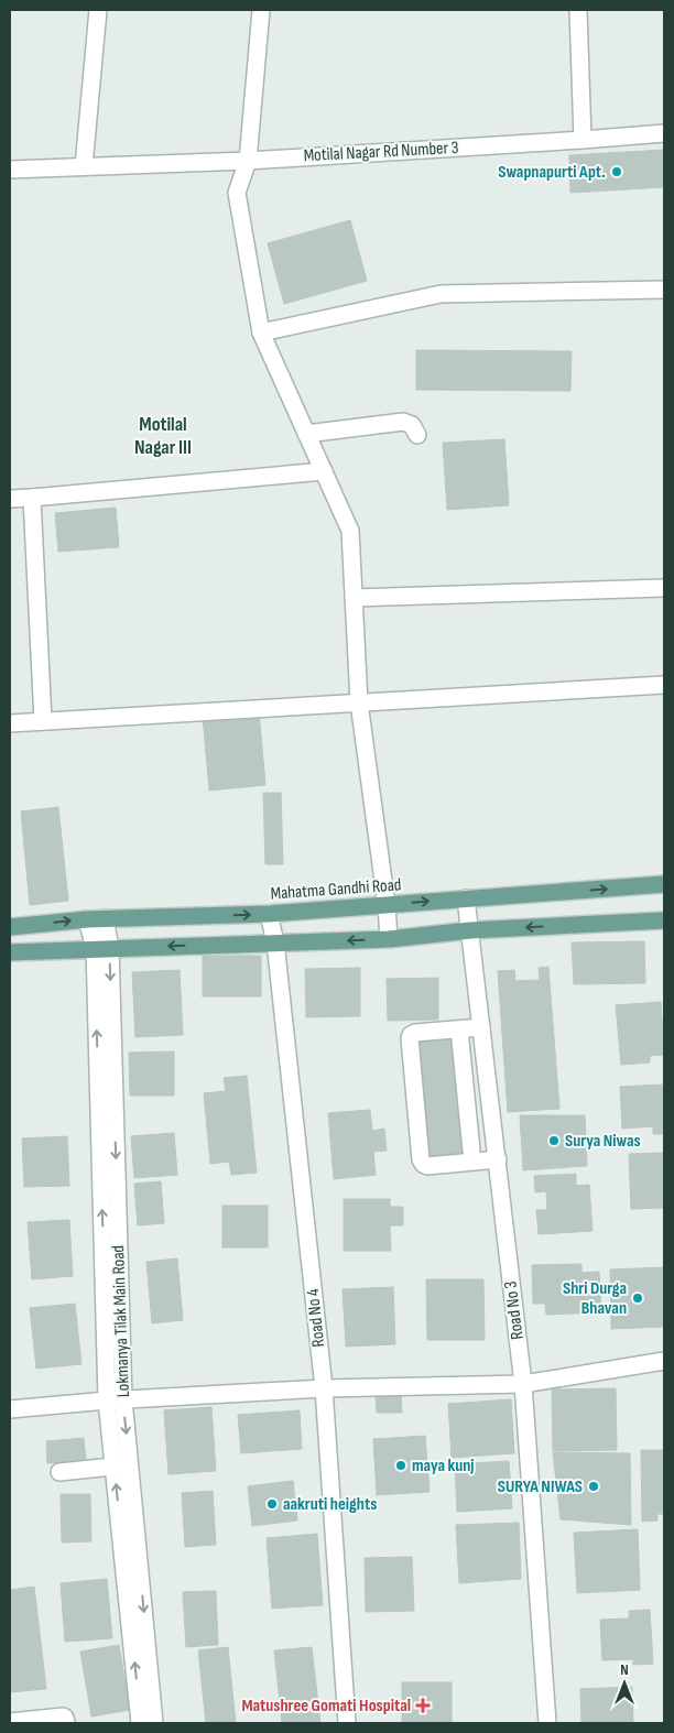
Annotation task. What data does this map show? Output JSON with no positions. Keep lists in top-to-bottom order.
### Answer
{
  "streets": {
    "main road": ["Mahatma Gandhi Road"],
    "street": [
      "Motilal Nagar Rd Number 3",
      "Road No 3",
      "Road No 4",
      "Lokmanya Tilak Main Road"
    ]
  },
  "crossings": [
    ["Mahatma Gandhi Road", "Road No 3"],
    ["Mahatma Gandhi Road", "Road No 4"],
    ["Mahatma Gandhi Road", "Lokmanya Tilak Main Road"]
  ],
  "districts": ["Motilal Nagar III"],
  "places": {
    "other": [
      "Swapnapurti Apt.",
      "Surya Niwas",
      "Shri Durga Bhavan",
      "maya kunj",
      "SURYA NIWAS",
      "aakruti heights"
    ],
    "health": ["Matushree Gomati Hospital"]
  },
  "north": "top"
}
